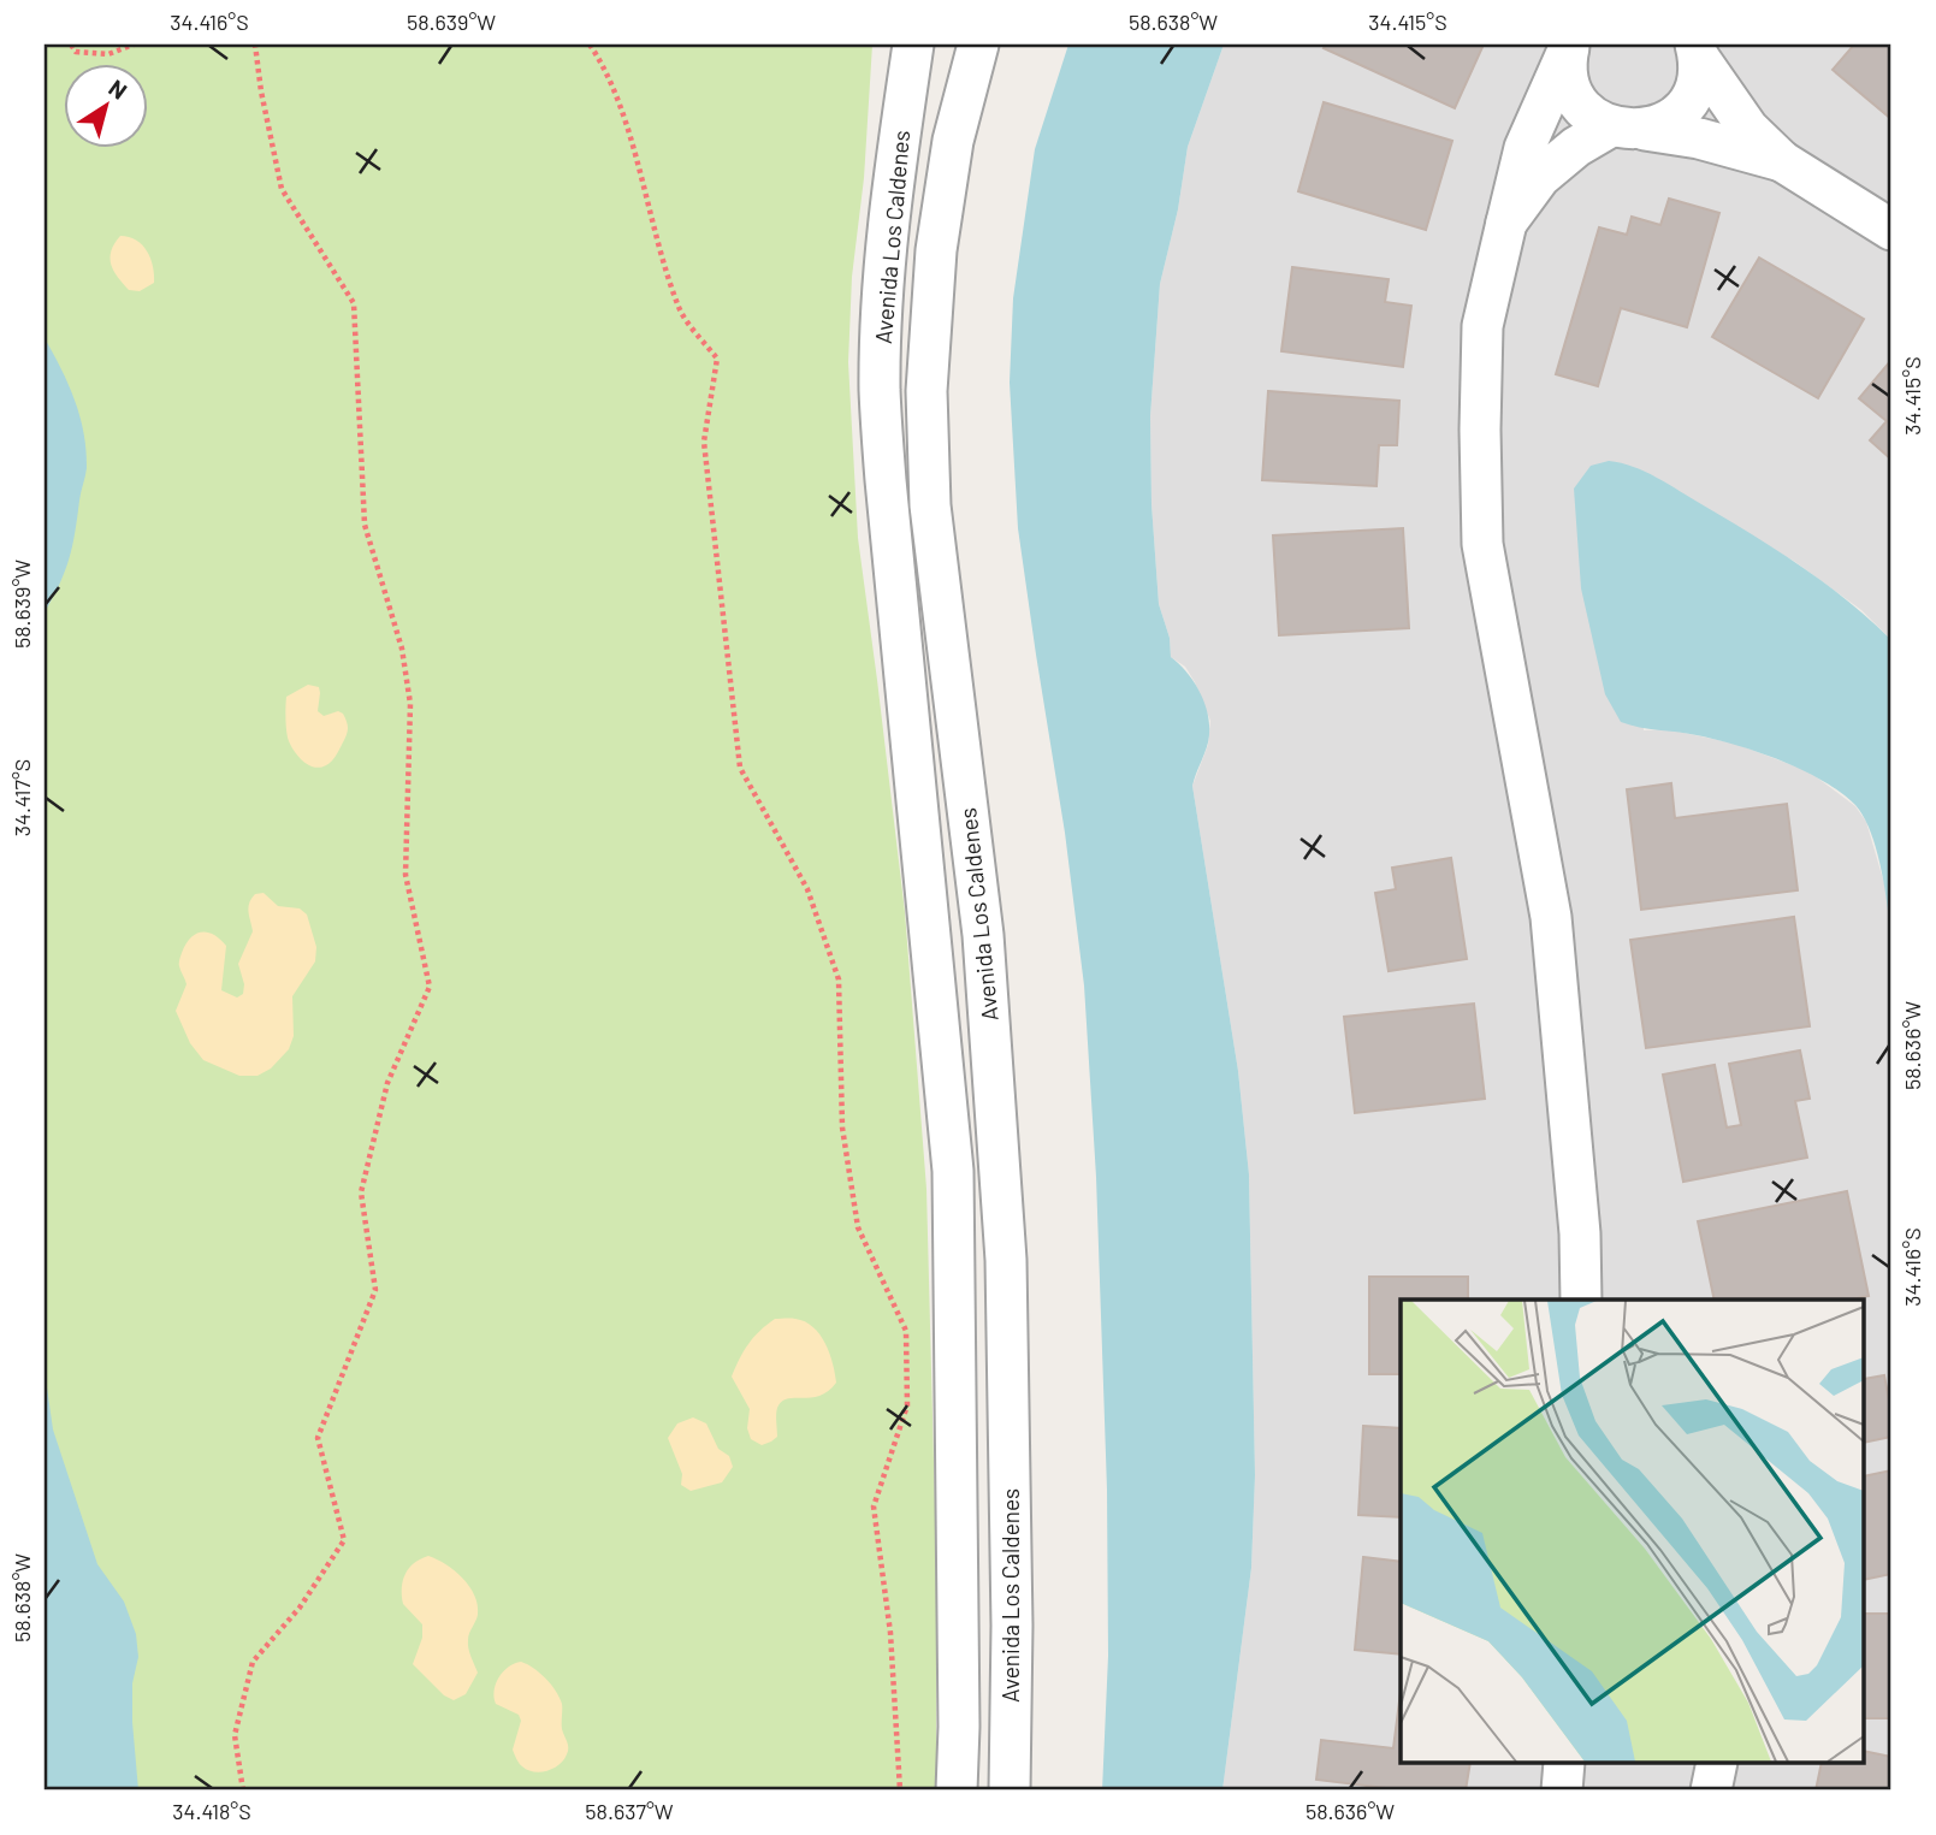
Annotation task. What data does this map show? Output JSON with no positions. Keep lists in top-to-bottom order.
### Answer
{
  "streets": {
    "street": ["Avenida Los Caldenes"]
  },
  "north": "top right",
  "coordinates": [
    "34.416°S",
    "58.639°W",
    "58.638°W",
    "34.415°S",
    "34.417°S",
    "58.636°W",
    "34.418°S",
    "58.637°W"
  ]
}
